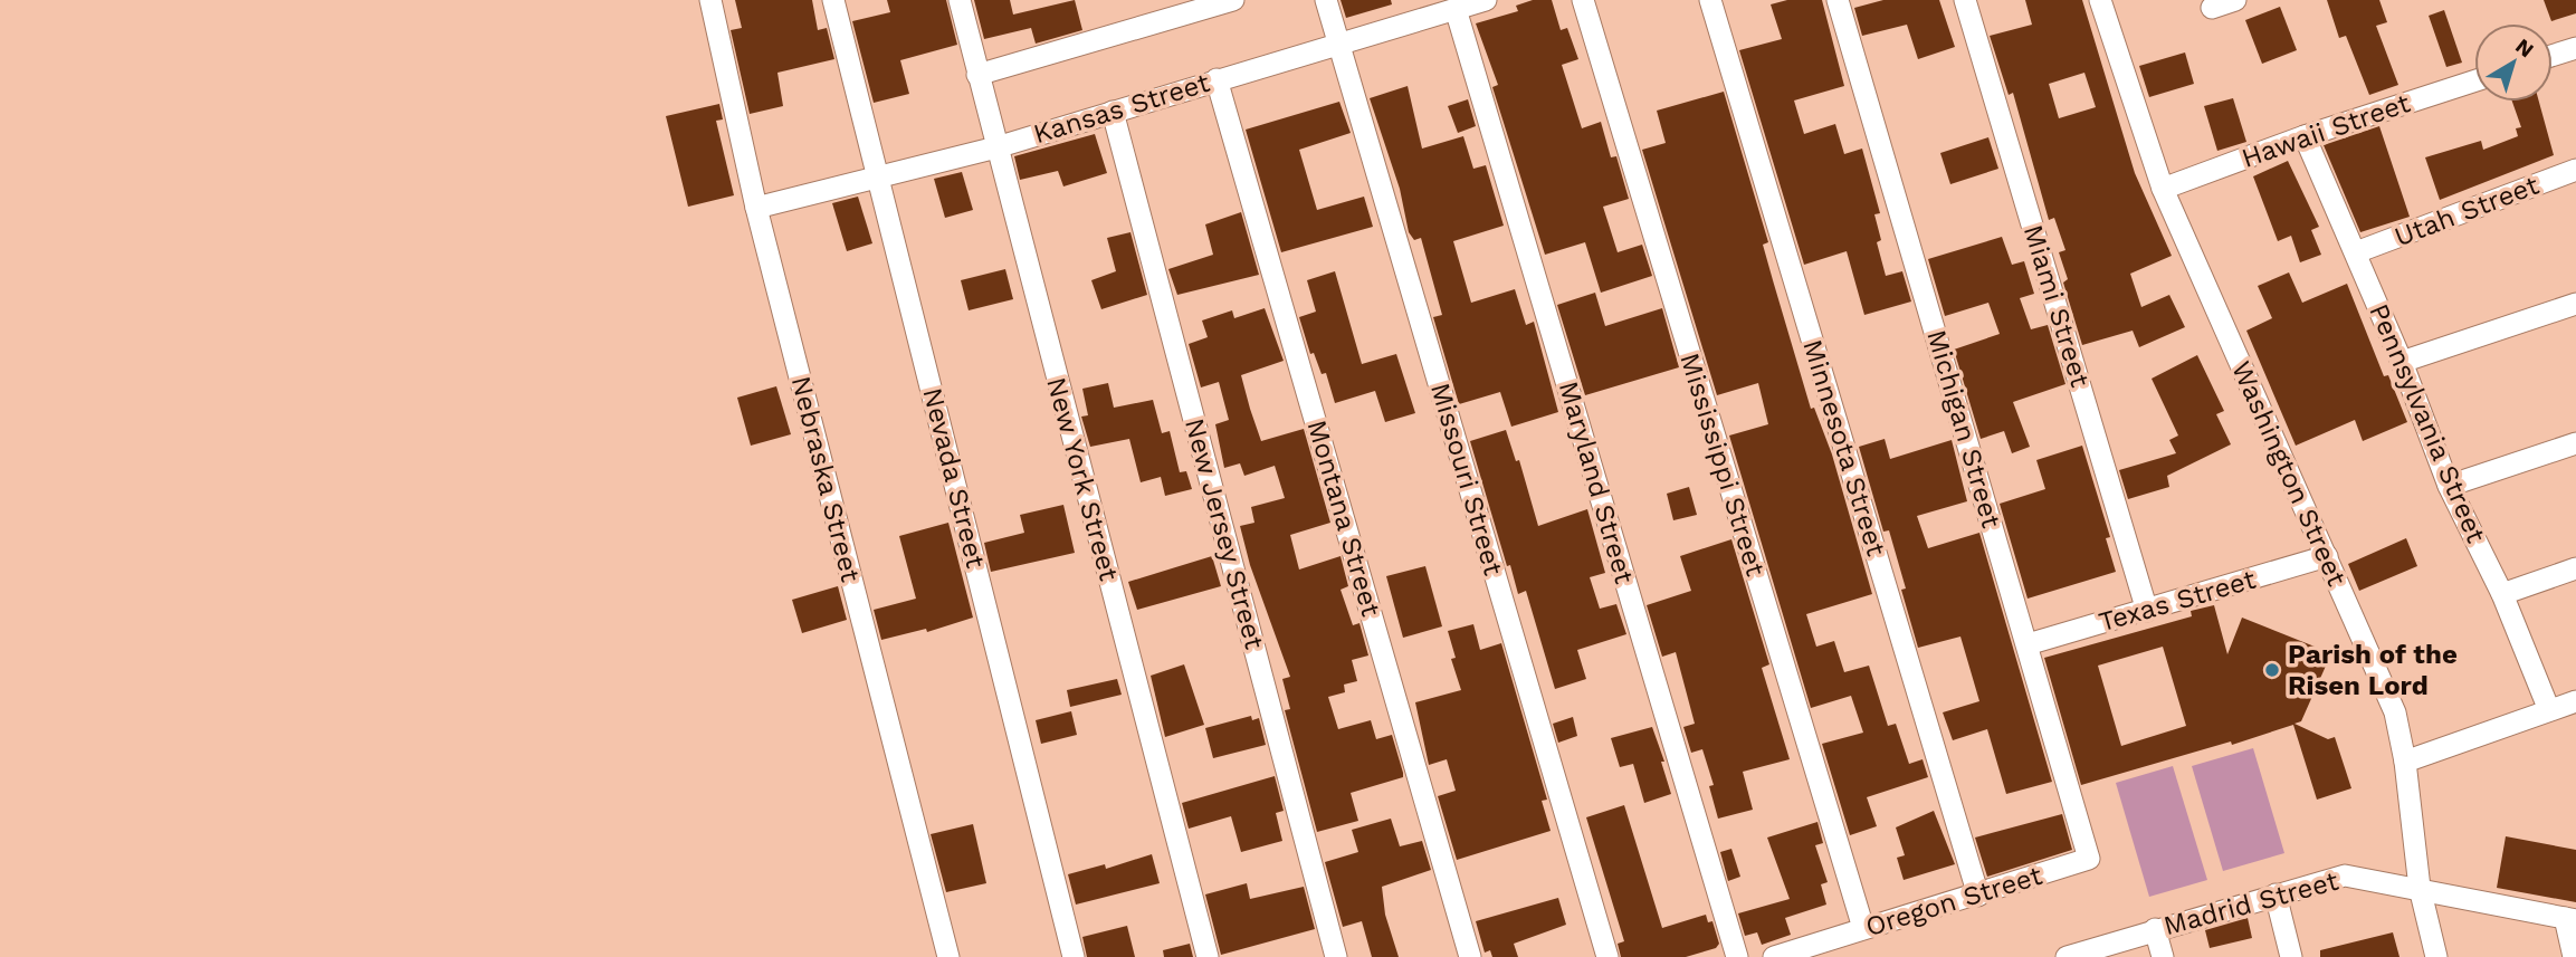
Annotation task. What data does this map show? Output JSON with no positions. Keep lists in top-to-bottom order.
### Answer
{
  "streets": {
    "street": [
      "Kansas Street",
      "Hawaii Street",
      "Utah Street",
      "Miami Street",
      "Pennsylvania Street",
      "Michigan Street",
      "Minnesota Street",
      "Mississippi Street",
      "Washington Street",
      "Nevada Street",
      "Nebraska Street",
      "New York Street",
      "Missouri Street",
      "Maryland Street",
      "Montana Street",
      "New Jersey Street",
      "Texas Street",
      "Oregon Street",
      "Madrid Street"
    ]
  },
  "crossings": [
    ["Kansas Street", "Nevada Street"],
    ["Kansas Street", "Nebraska Street"],
    ["Kansas Street", "New York Street"],
    ["Kansas Street", "Missouri Street"],
    ["Kansas Street", "Maryland Street"],
    ["Kansas Street", "Montana Street"],
    ["Kansas Street", "New Jersey Street"],
    ["Hawaii Street", "Pennsylvania Street"],
    ["Hawaii Street", "Washington Street"],
    ["Utah Street", "Pennsylvania Street"],
    ["Miami Street", "Texas Street"],
    ["Michigan Street", "Texas Street"],
    ["Michigan Street", "Oregon Street"],
    ["Minnesota Street", "Oregon Street"],
    ["Mississippi Street", "Oregon Street"],
    ["Washington Street", "Texas Street"],
    ["Washington Street", "Madrid Street"]
  ],
  "places": ["Parish of the Risen Lord"],
  "north": "top right"
}
